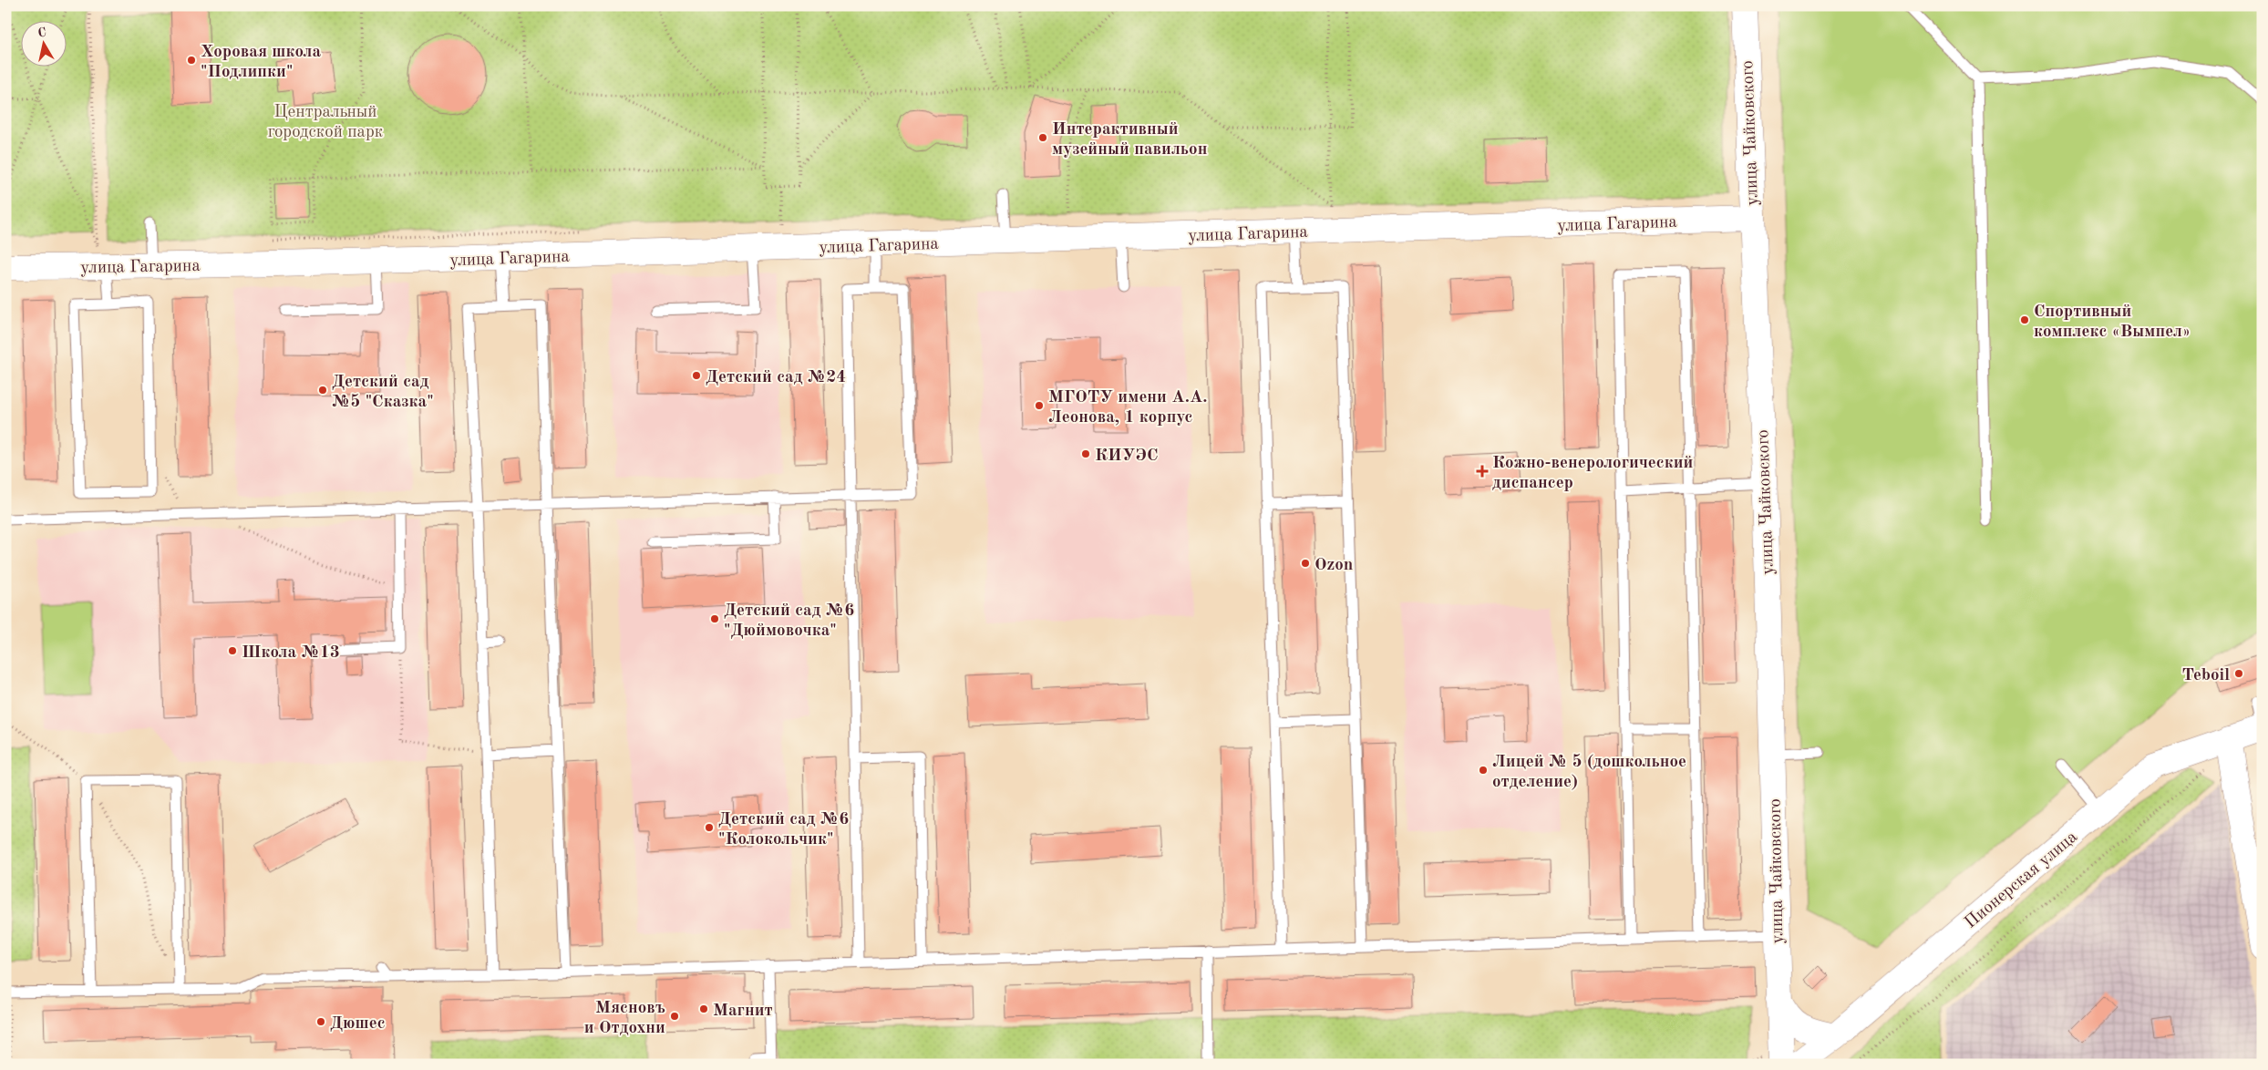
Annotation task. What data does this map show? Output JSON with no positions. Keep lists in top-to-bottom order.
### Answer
{
  "streets": {
    "street": ["улица Чайковского", "улица Гагарина", "Пионерская улица"]
  },
  "crossings": [
    ["улица Чайковского", "улица Гагарина"],
    ["улица Чайковского", "Пионерская улица"]
  ],
  "parks": ["Центральный городской парк"],
  "places": {
    "other": [
      "Хоровая школа \"Подлипки\"",
      "Интерактивный музейный павильон",
      "Спортивный комплекс «Вымпел»",
      "Детский сад №24",
      "Детский сад №5 \"Сказка\"",
      "МГОТУ имени А.А. Леонова, 1 корпус",
      "КИУЭС",
      "Ozon",
      "Детский сад №6 \"Дюймовочка\"",
      "Школа №13",
      "Teboil",
      "Лицей № 5 (дошкольное отделение)",
      "Детский сад №6 \"Колокольчик\"",
      "Магнит",
      "Мясновъ и Отдохни",
      "Дюшес"
    ],
    "health": ["Кожно-венерологический диспансер"]
  },
  "north": "top"
}
